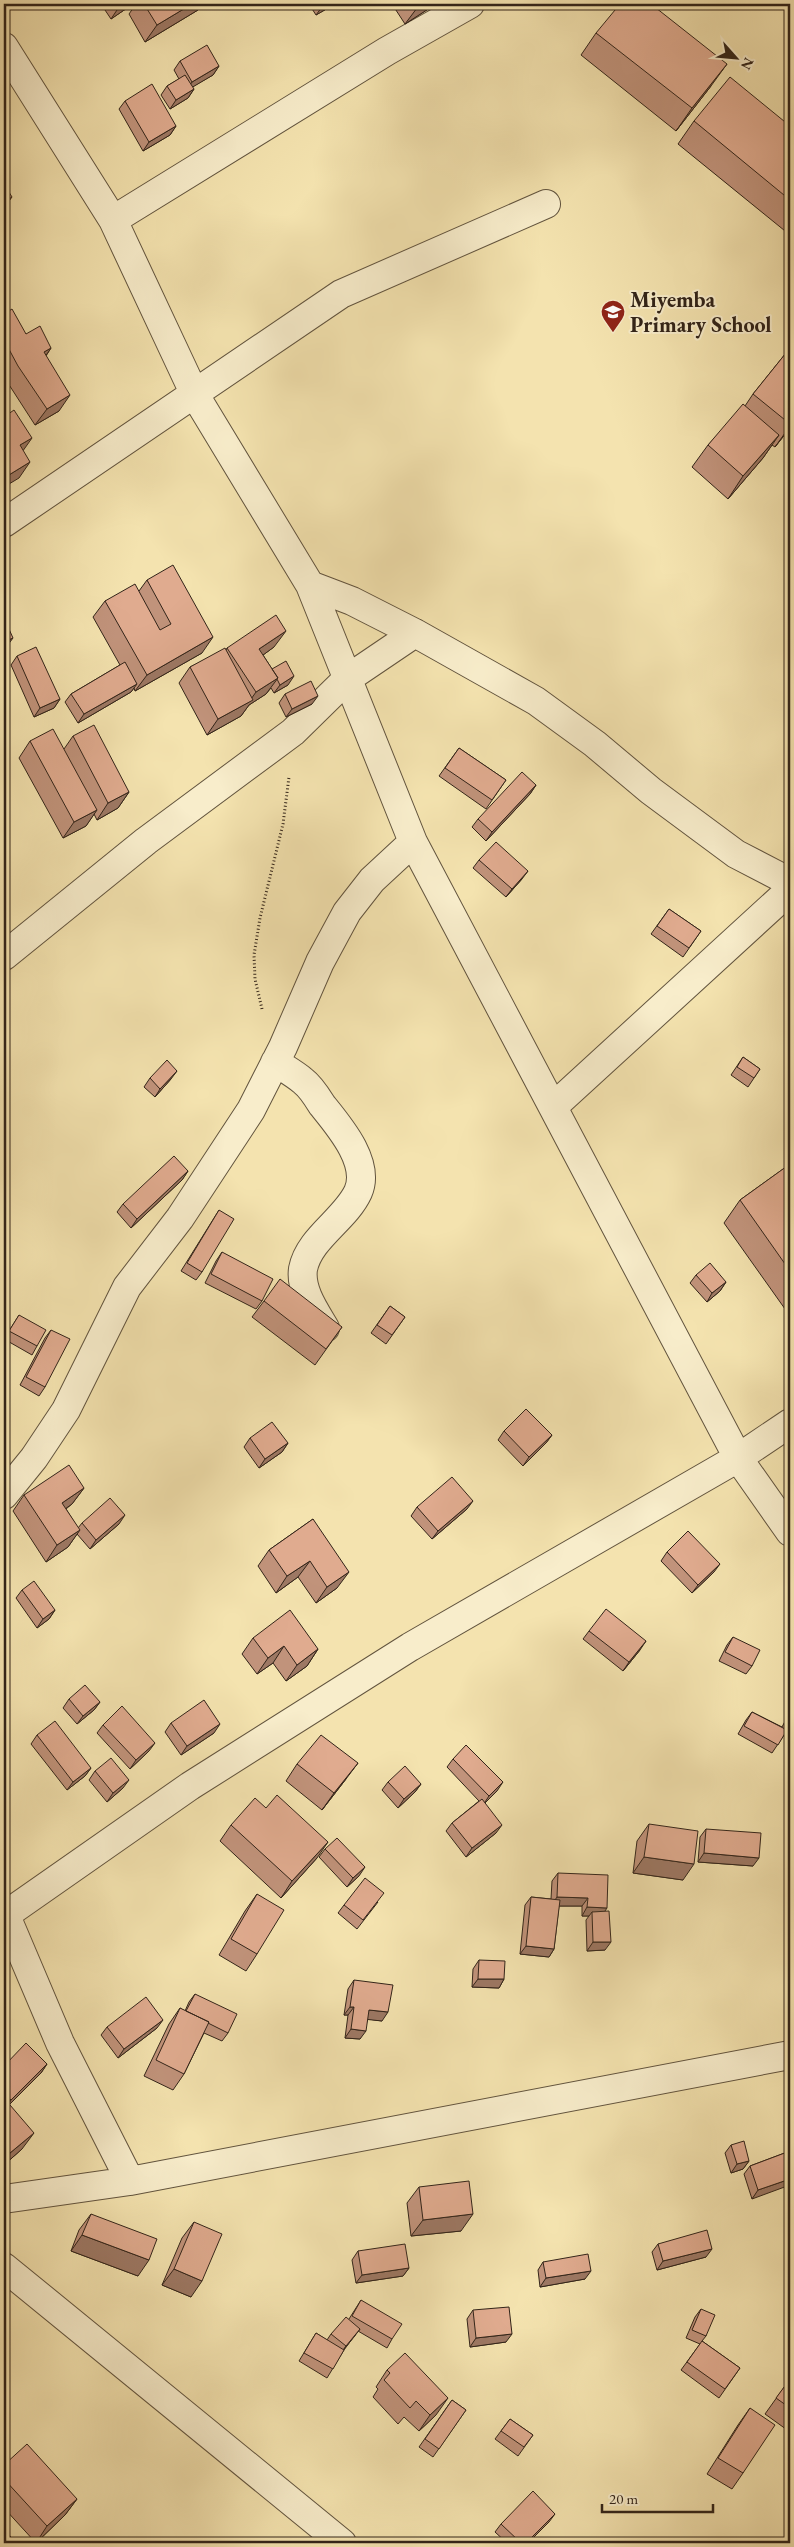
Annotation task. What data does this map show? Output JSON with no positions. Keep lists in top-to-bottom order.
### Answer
{
  "places": {
    "school or university": ["Miyemba Primary School"]
  },
  "scale_bar": "20 m",
  "north": "bottom right"
}
